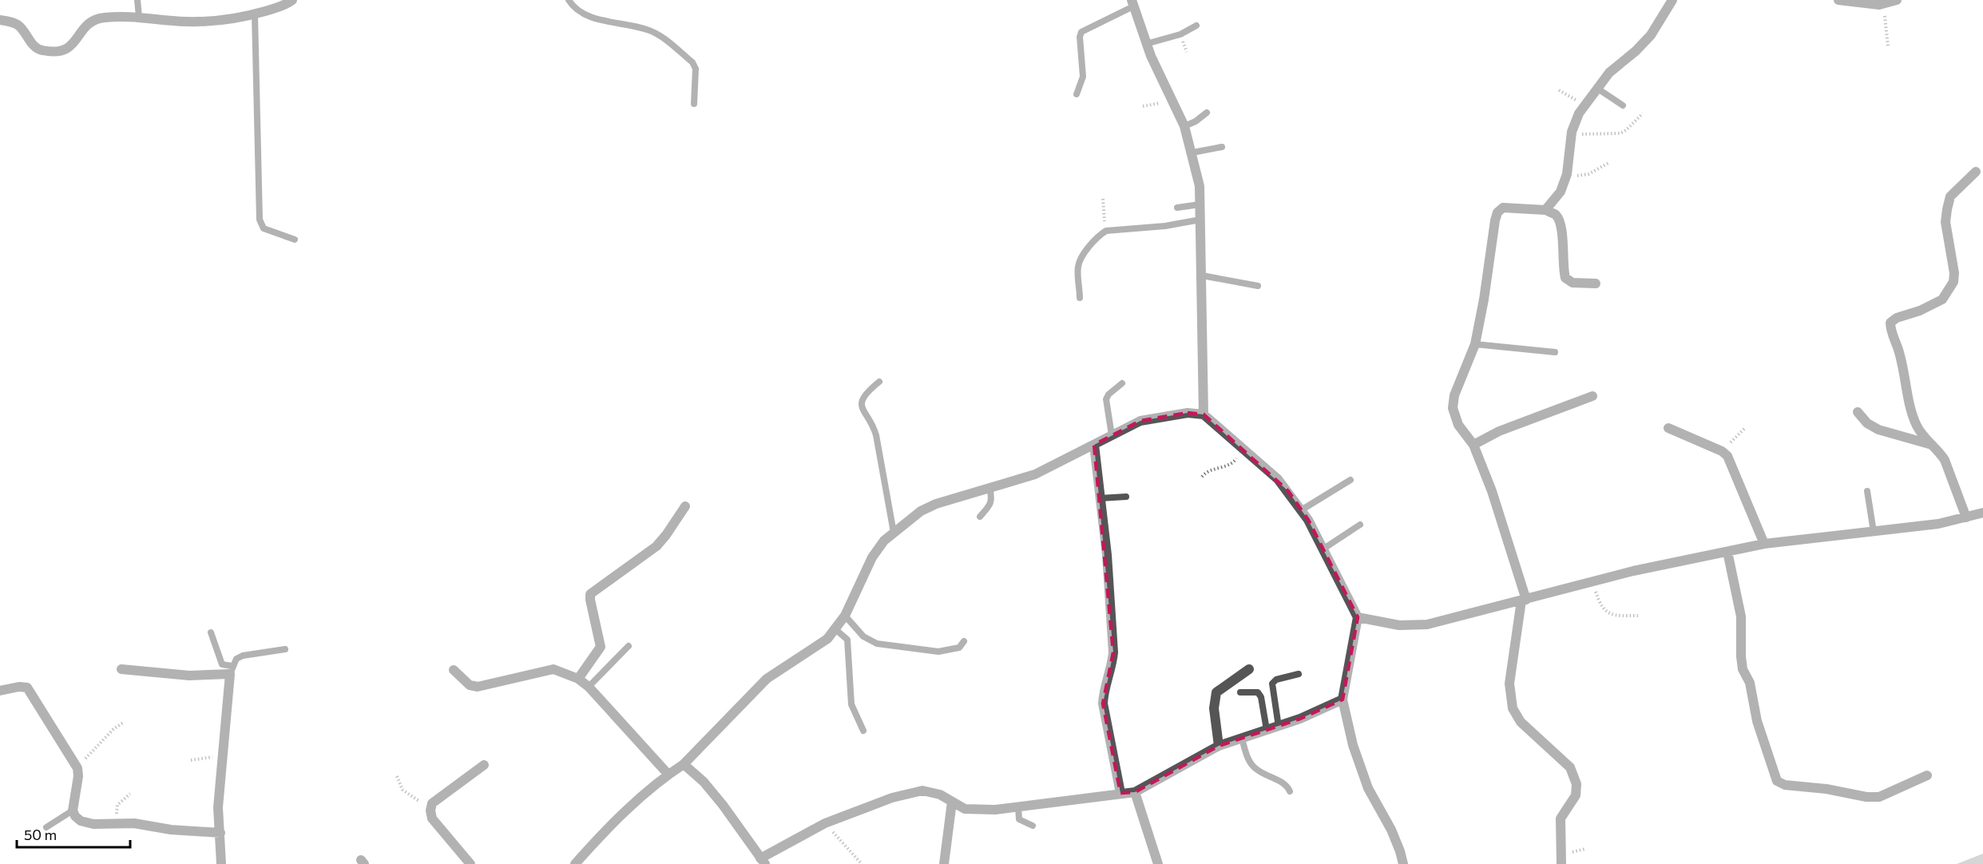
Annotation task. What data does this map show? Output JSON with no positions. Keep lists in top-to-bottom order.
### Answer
{
  "scale_bar": "50 m"
}
